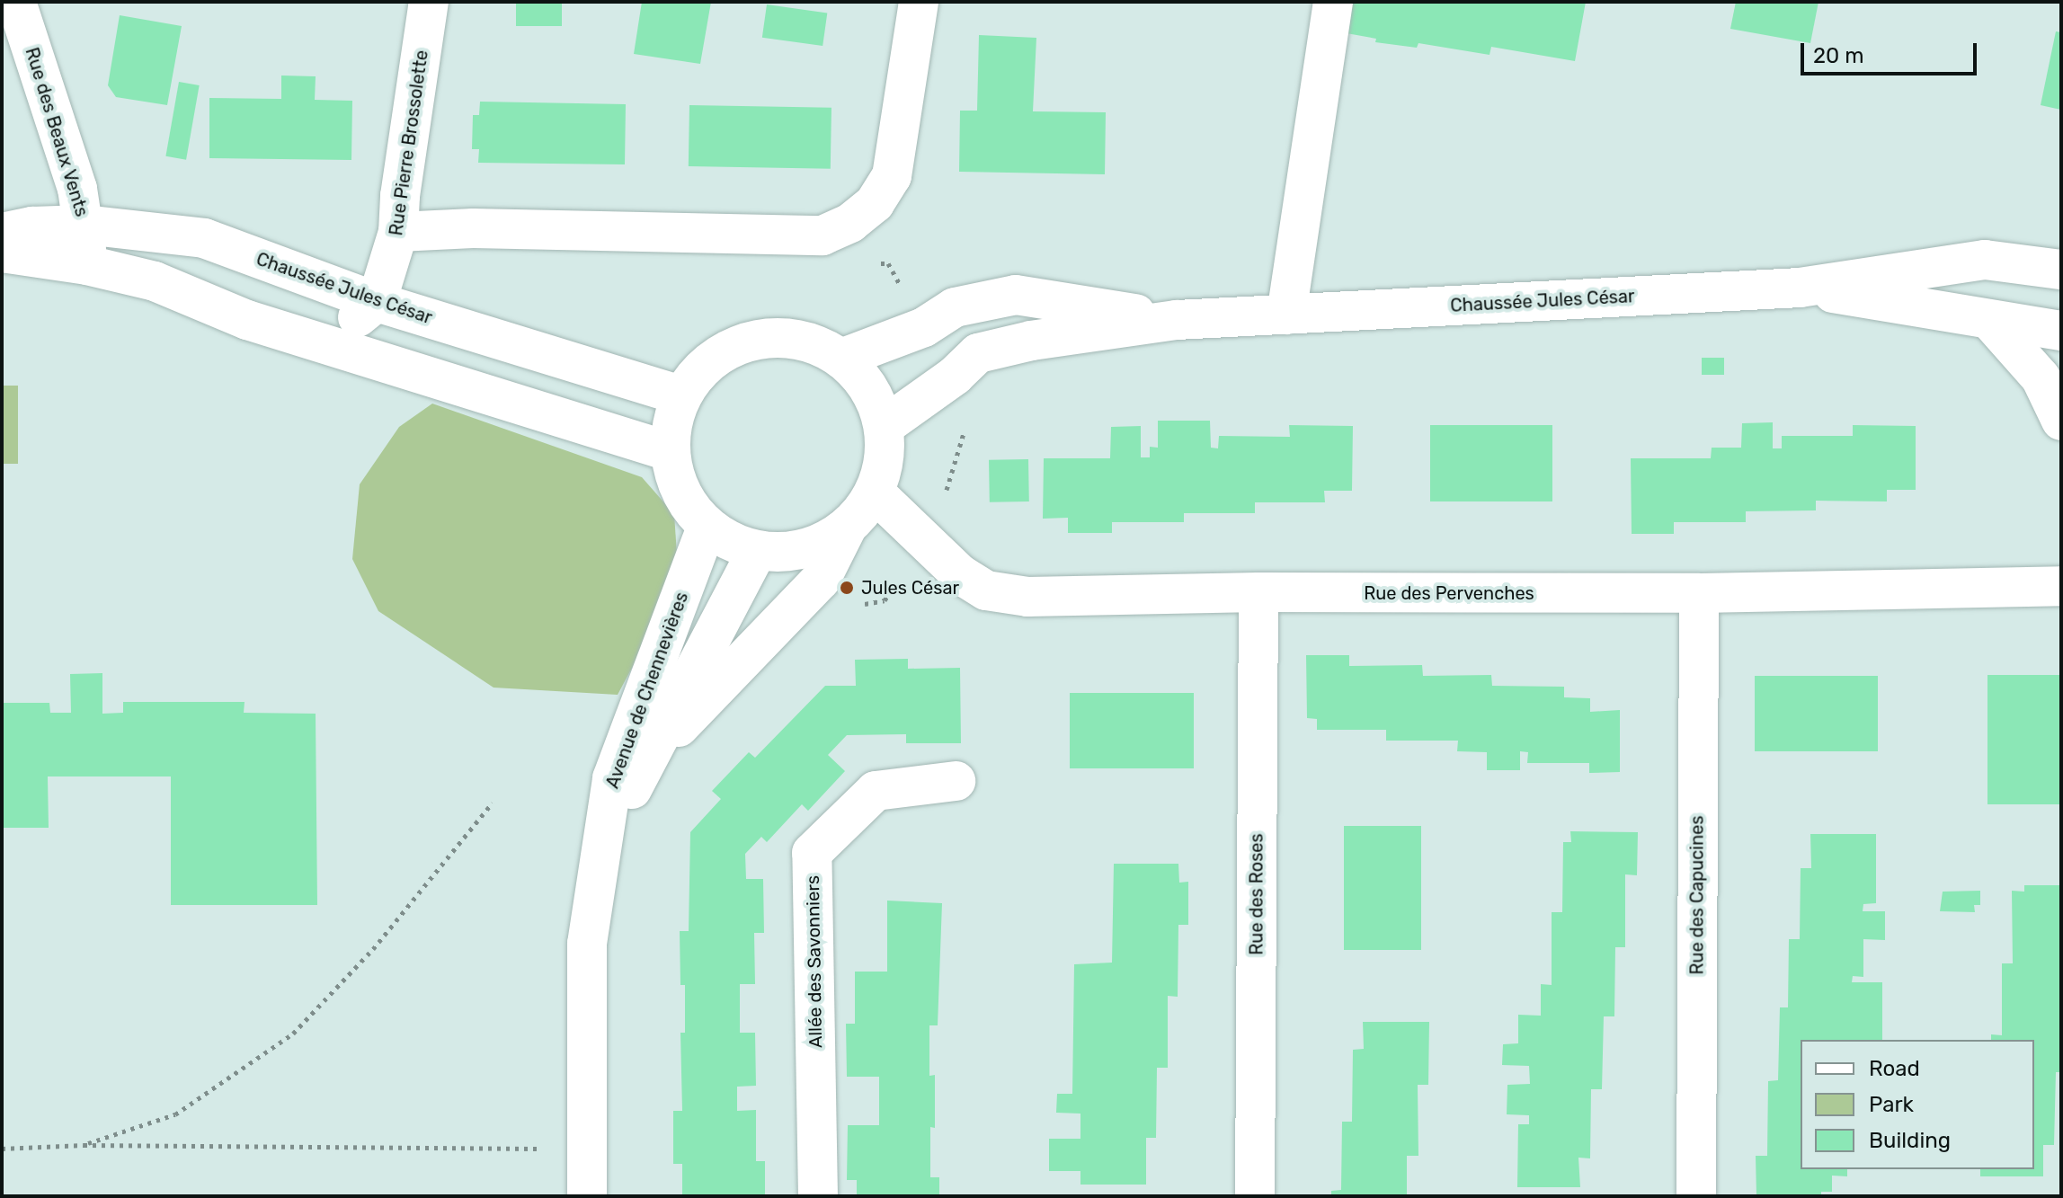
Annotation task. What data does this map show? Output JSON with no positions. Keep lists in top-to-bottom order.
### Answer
{
  "streets": {
    "street": [
      "Rue des Beaux Vents",
      "Rue Pierre Brossolette",
      "Chaussée Jules César",
      "Rue des Pervenches",
      "Avenue de Chennevières",
      "Rue des Roses",
      "Rue des Capucines",
      "Allée des Savonniers"
    ]
  },
  "crossings": [
    ["Rue des Beaux Vents", "Chaussée Jules César"],
    ["Rue Pierre Brossolette", "Chaussée Jules César"],
    ["Chaussée Jules César", "Rue des Pervenches"],
    ["Chaussée Jules César", "Avenue de Chennevières"],
    ["Rue des Pervenches", "Avenue de Chennevières"],
    ["Rue des Pervenches", "Rue des Roses"],
    ["Rue des Pervenches", "Rue des Capucines"]
  ],
  "places": ["Jules César"],
  "legend": ["Road", "Park", "Building"],
  "scale_bar": "20 m"
}
